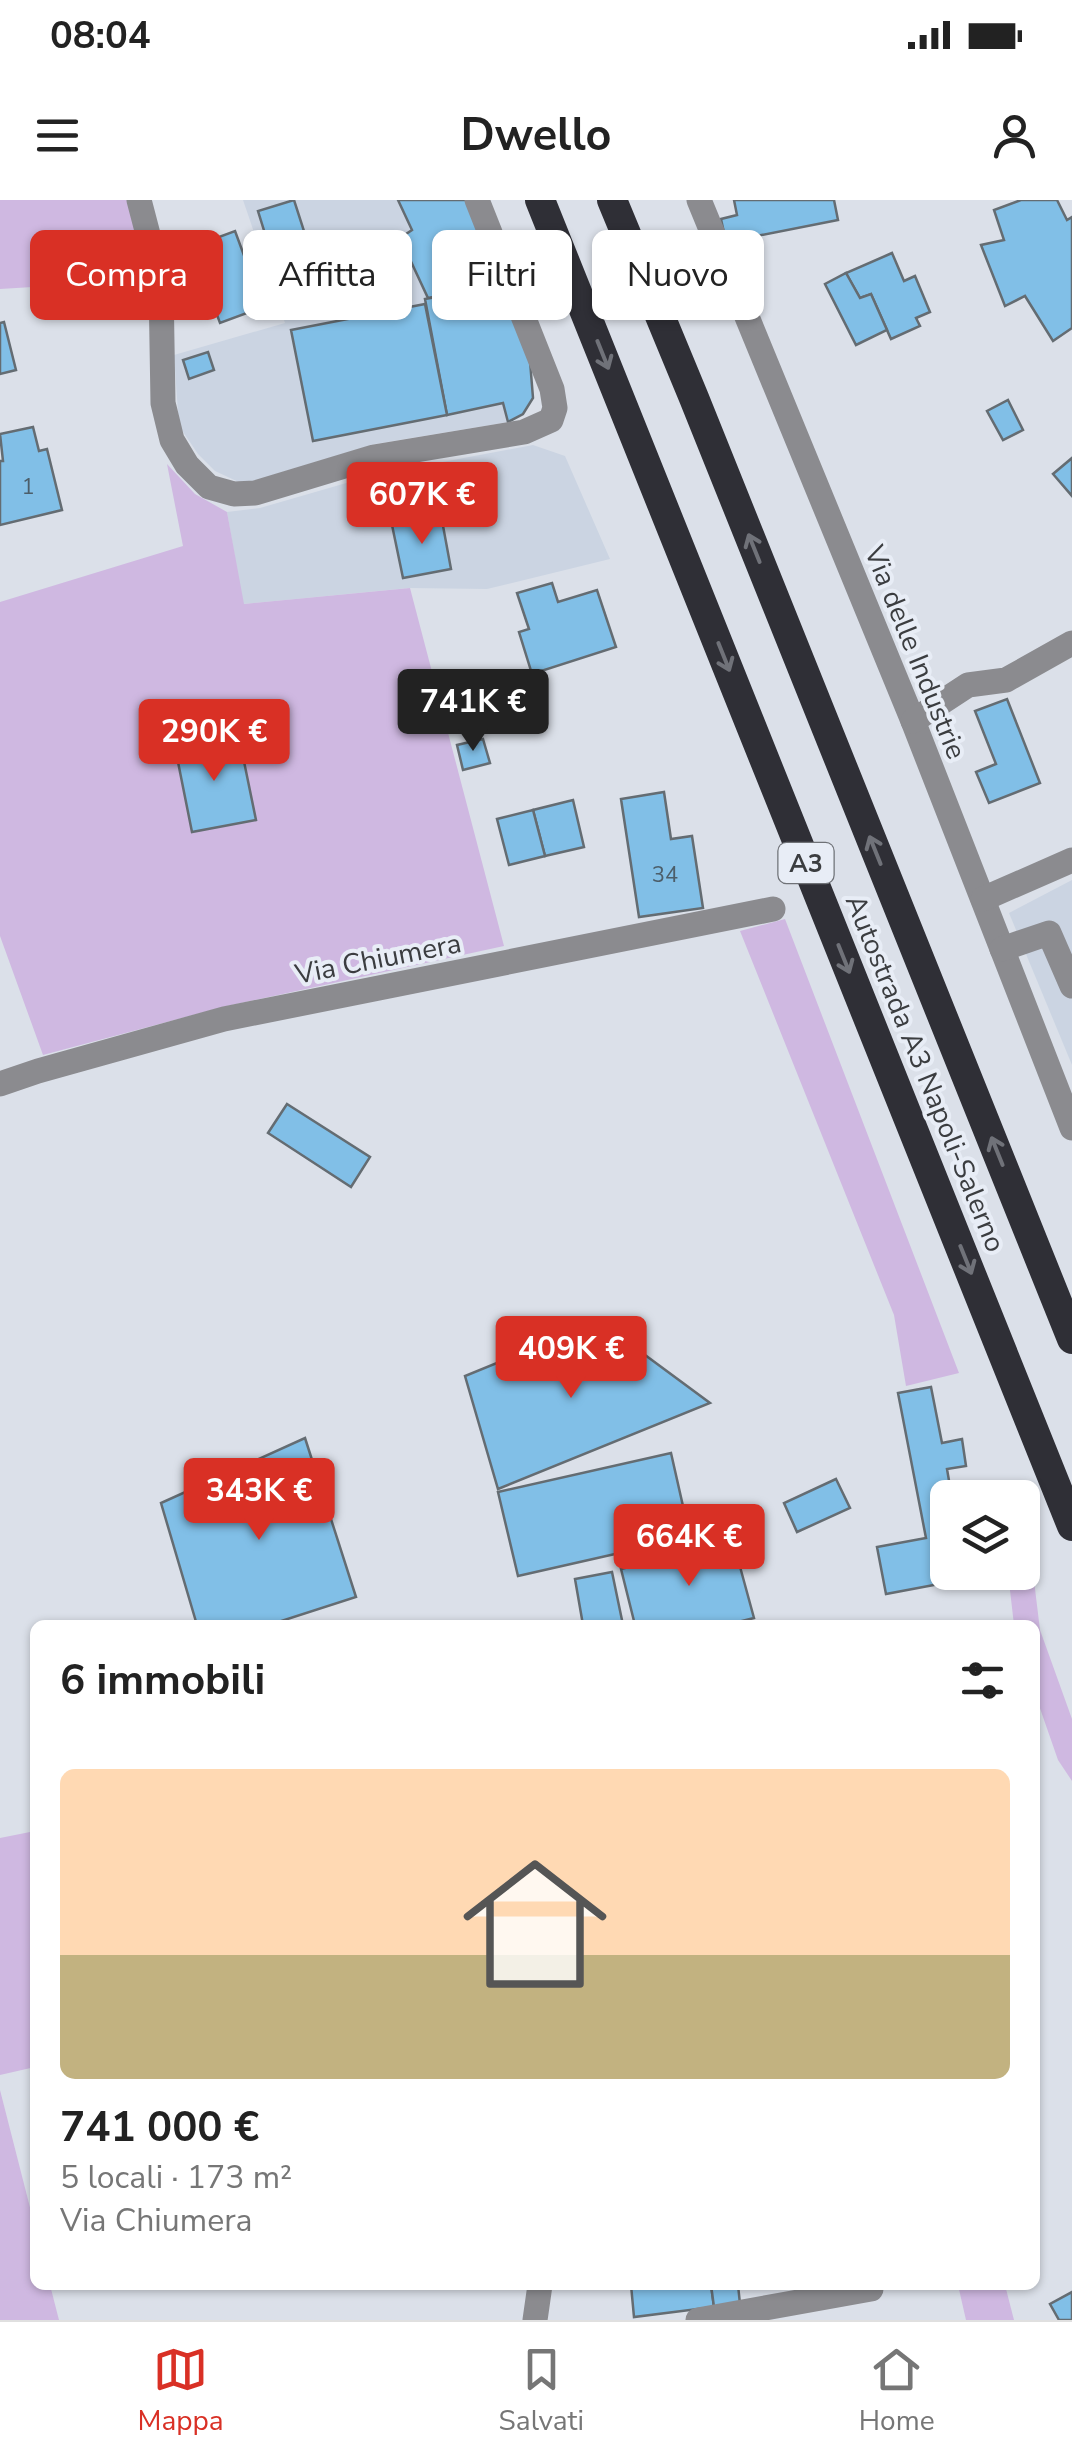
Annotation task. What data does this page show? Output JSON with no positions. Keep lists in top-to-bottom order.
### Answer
{
  "streets": {
    "highway": ["A3", "Autostrada A3 Napoli-Salerno"],
    "street": ["Via delle Industrie", "Via Chiumera"]
  },
  "house_numbers": ["1", "34"],
  "page": {
    "status": "08:04",
    "header": "Dwello",
    "chip": [
      "Compra",
      "Affitta",
      "Filtri",
      "Nuovo"
    ],
    "price": [
      "607K €",
      "741K €",
      "290K €",
      "409K €",
      "343K €",
      "664K €"
    ],
    "heading": "6 immobili",
    "list": [
      {
        "name": "741 000 €",
        "note": "5 locali · 173 m² · Via Chiumera"
      }
    ],
    "tabs": ["Mappa", "Salvati", "Home"]
  }
}
